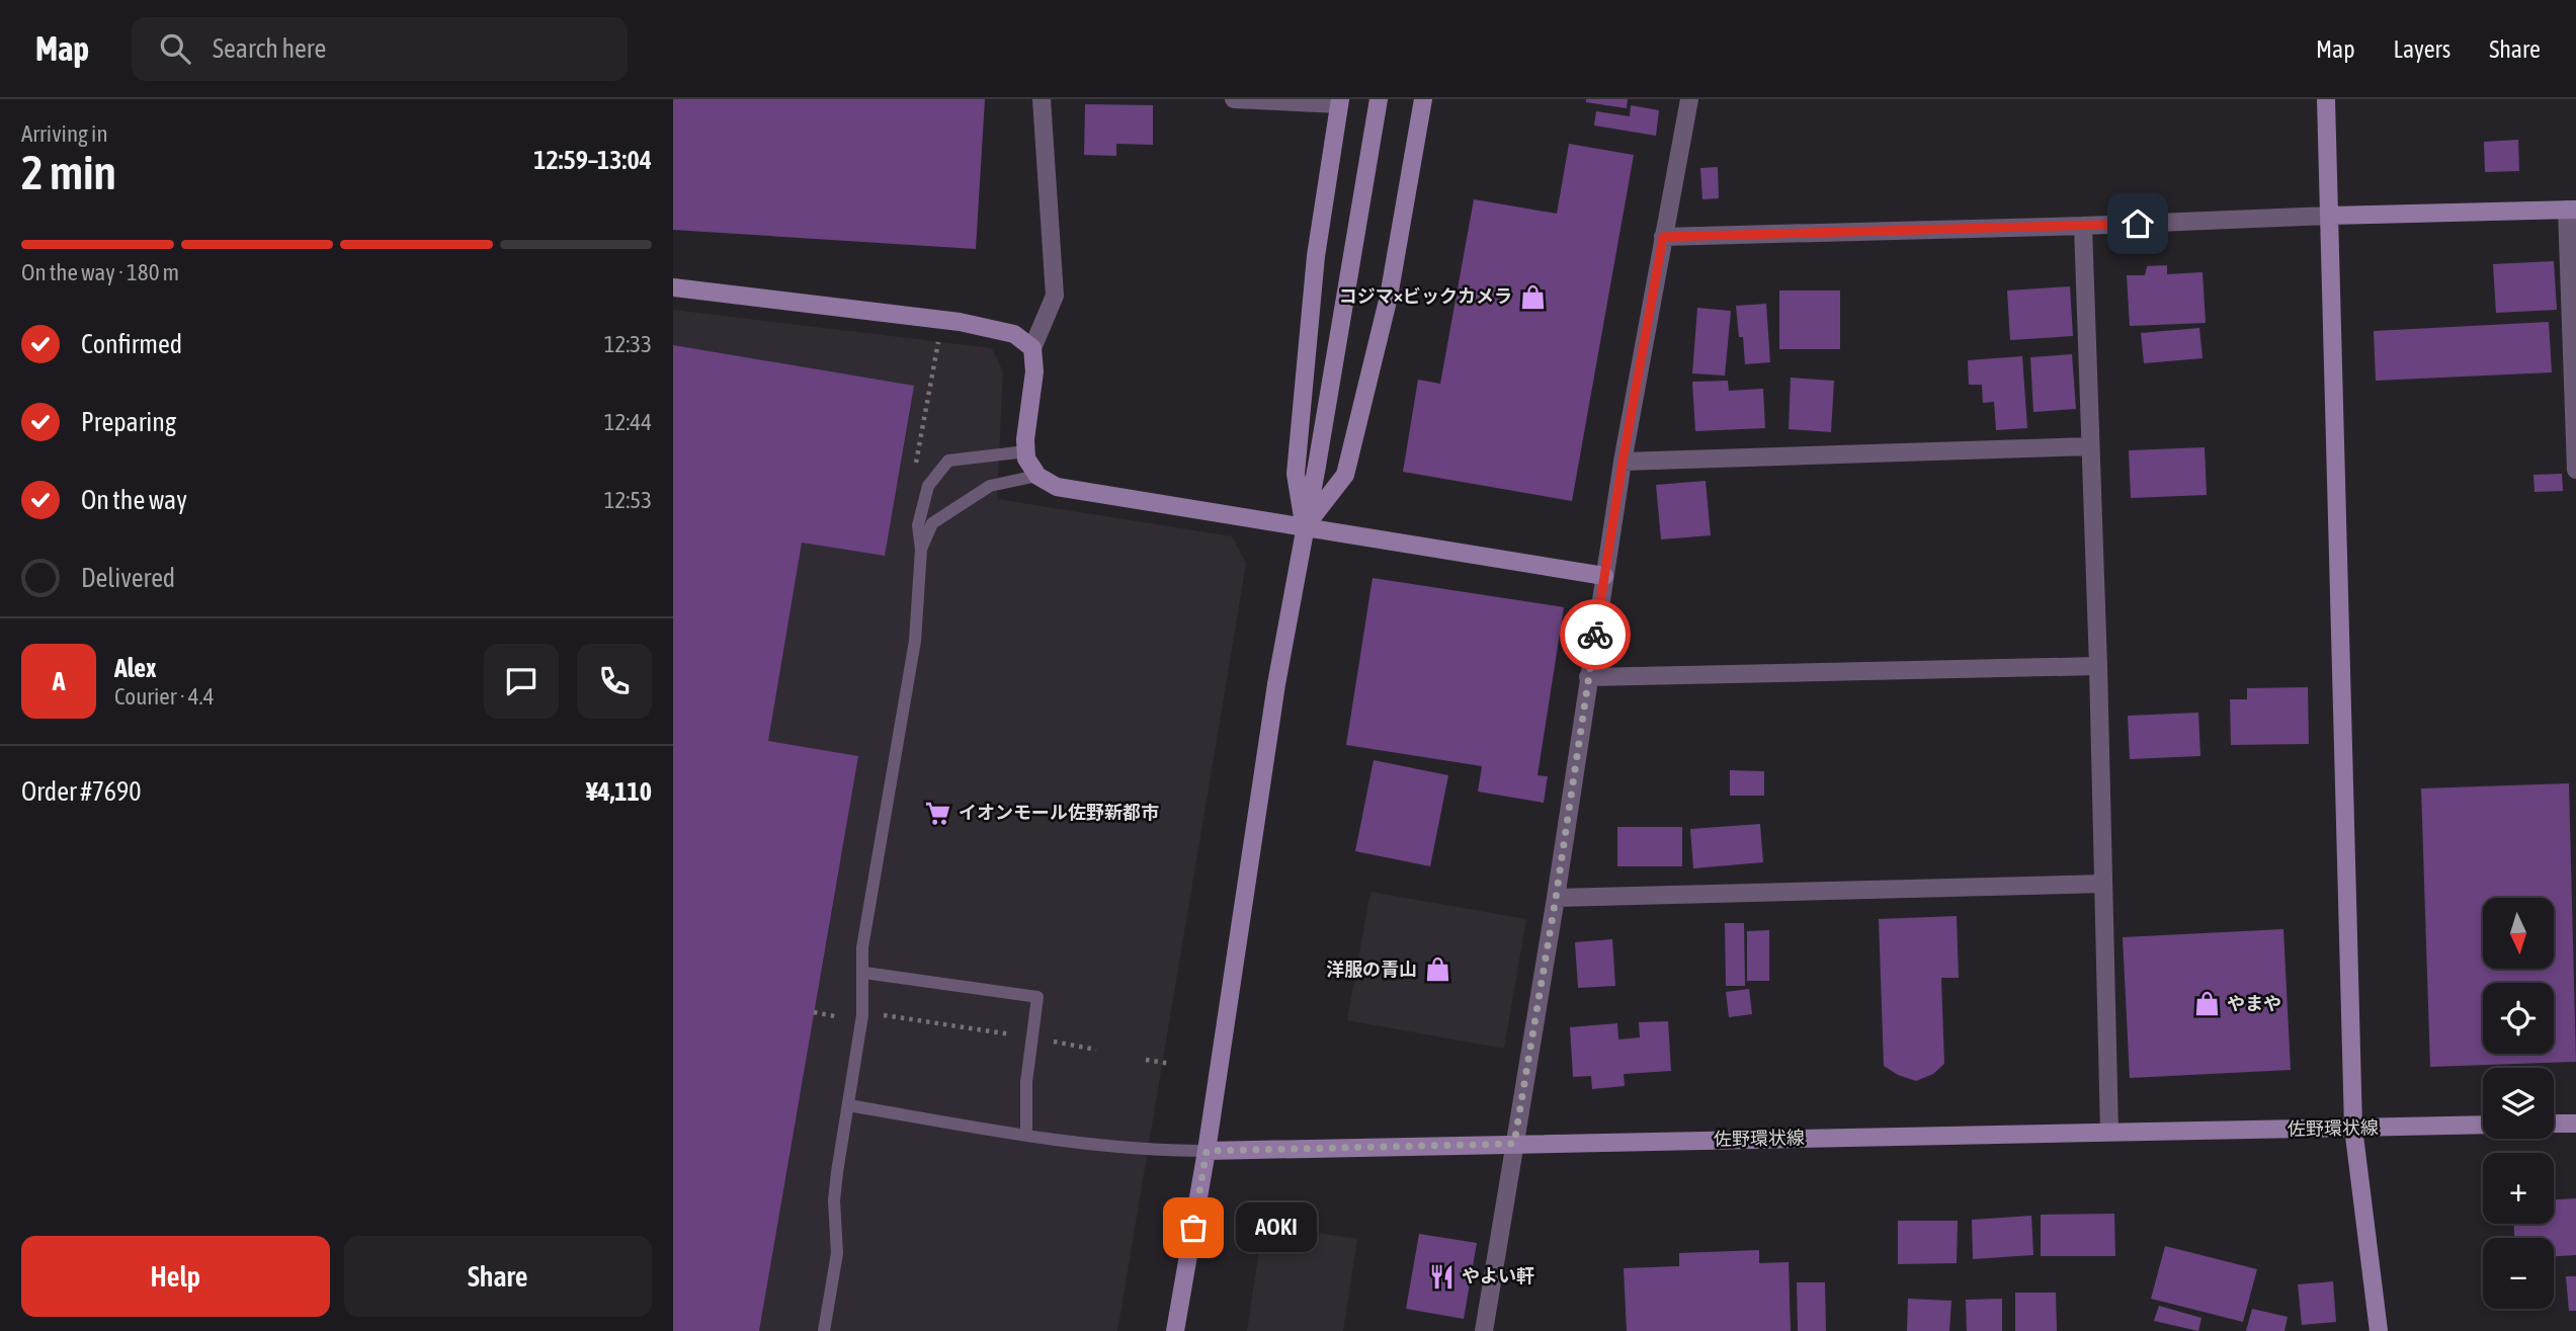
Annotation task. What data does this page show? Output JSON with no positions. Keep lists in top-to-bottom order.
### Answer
{
  "streets": {
    "street": ["佐野環状線"]
  },
  "places": {
    "shop": ["コジマ×ビックカメラ", "洋服の青山", "やまや"],
    "supermarket": ["イオンモール佐野新都市"],
    "other": ["AOKI"],
    "restaurant": ["やよい軒"]
  },
  "north": "bottom",
  "page": {
    "header": "Map",
    "search": "Search here",
    "nav": ["Map", "Layers", "Share"],
    "heading": ["2 min", "Arriving in", "12:59–13:04"],
    "panel": [
      "Alex",
      "Courier · 4.4",
      "Order #7690",
      "¥4,110"
    ],
    "bar": "On the way · 180 m",
    "list": [
      ["Confirmed", "12:33"],
      ["Preparing", "12:44"],
      ["On the way", "12:53"],
      "Delivered"
    ],
    "round": "A",
    "map_buttons": ["+", "−"],
    "bubble": "AOKI",
    "buttons": ["Help", "Share"]
  }
}
